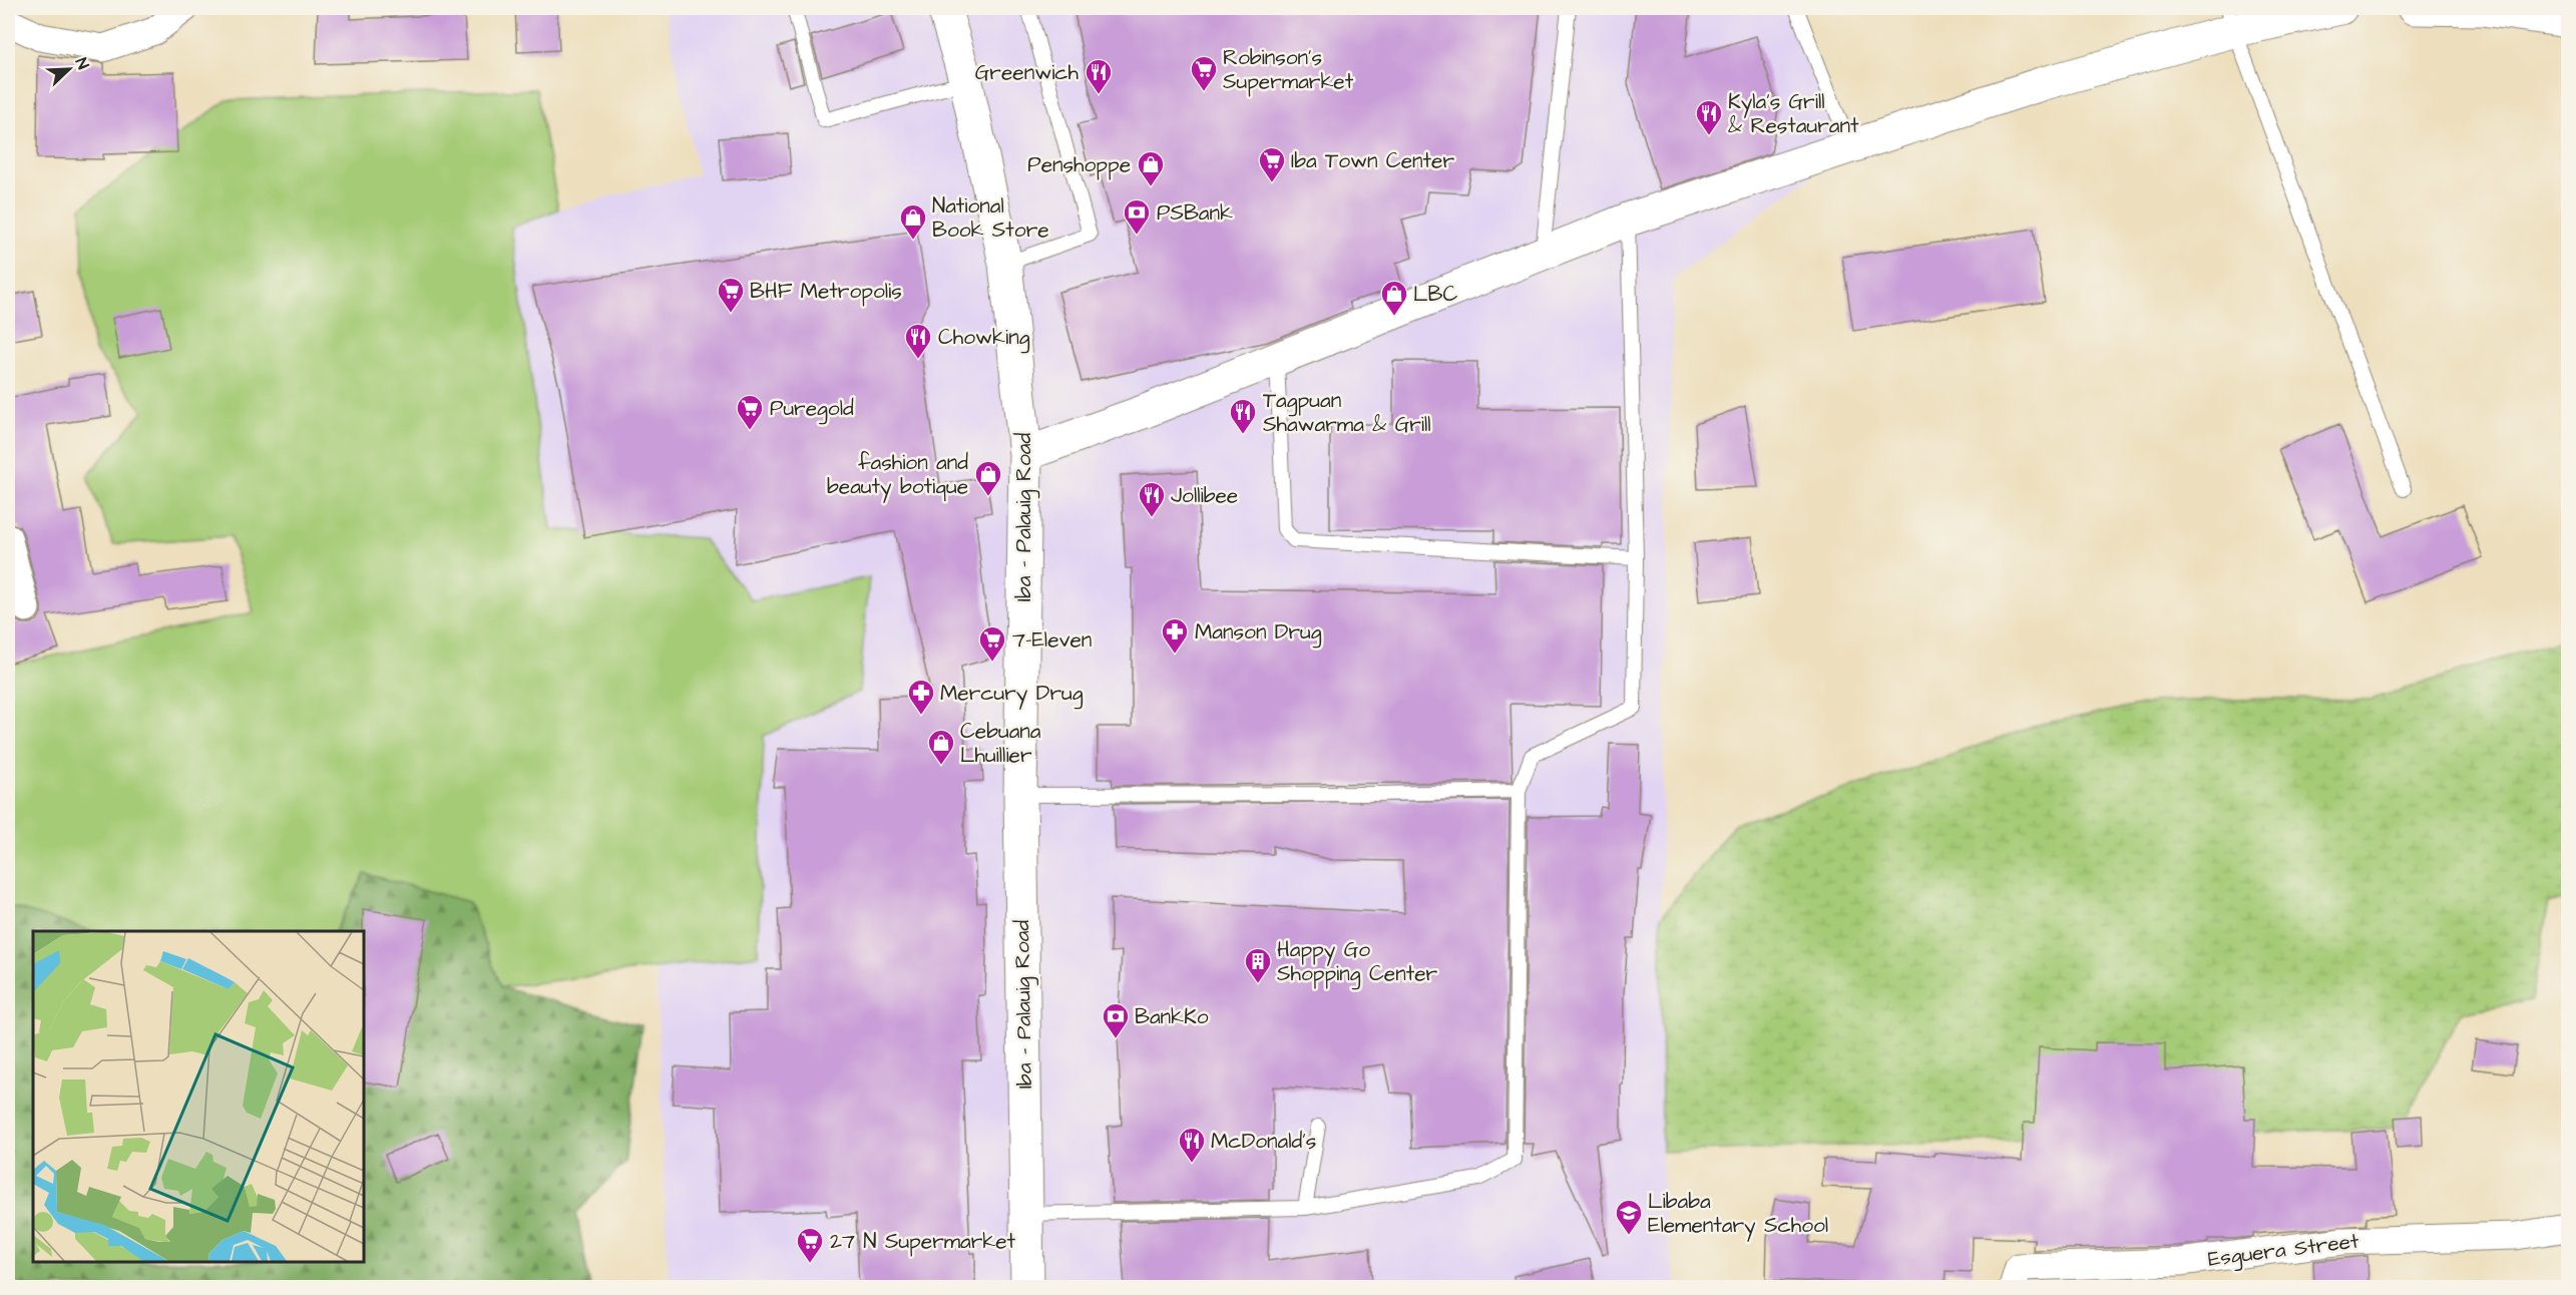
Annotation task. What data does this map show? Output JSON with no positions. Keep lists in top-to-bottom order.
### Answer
{
  "streets": {
    "main road": ["Iba - Palauig Road"],
    "street": ["Esguera Street"]
  },
  "places": {
    "supermarket": [
      "Robinson's Supermarket",
      "Iba Town Center",
      "BHF Metropolis",
      "Puregold",
      "7-Eleven",
      "27 N Supermarket"
    ],
    "restaurant": [
      "Greenwich",
      "Kyla's Grill & Restaurant",
      "Chowking",
      "Tagpuan Shawarma & Grill",
      "Jollibee",
      "McDonald's"
    ],
    "shop": [
      "Penshoppe",
      "National Book Store",
      "LBC",
      "fashion and beauty botique",
      "Cebuana Lhuillier"
    ],
    "bank": ["PSBank", "BankKo"],
    "pharmacy": ["Manson Drug", "Mercury Drug"],
    "building": ["Happy Go Shopping Center"],
    "school or university": ["Libaba Elementary School"]
  },
  "north": "top right"
}
